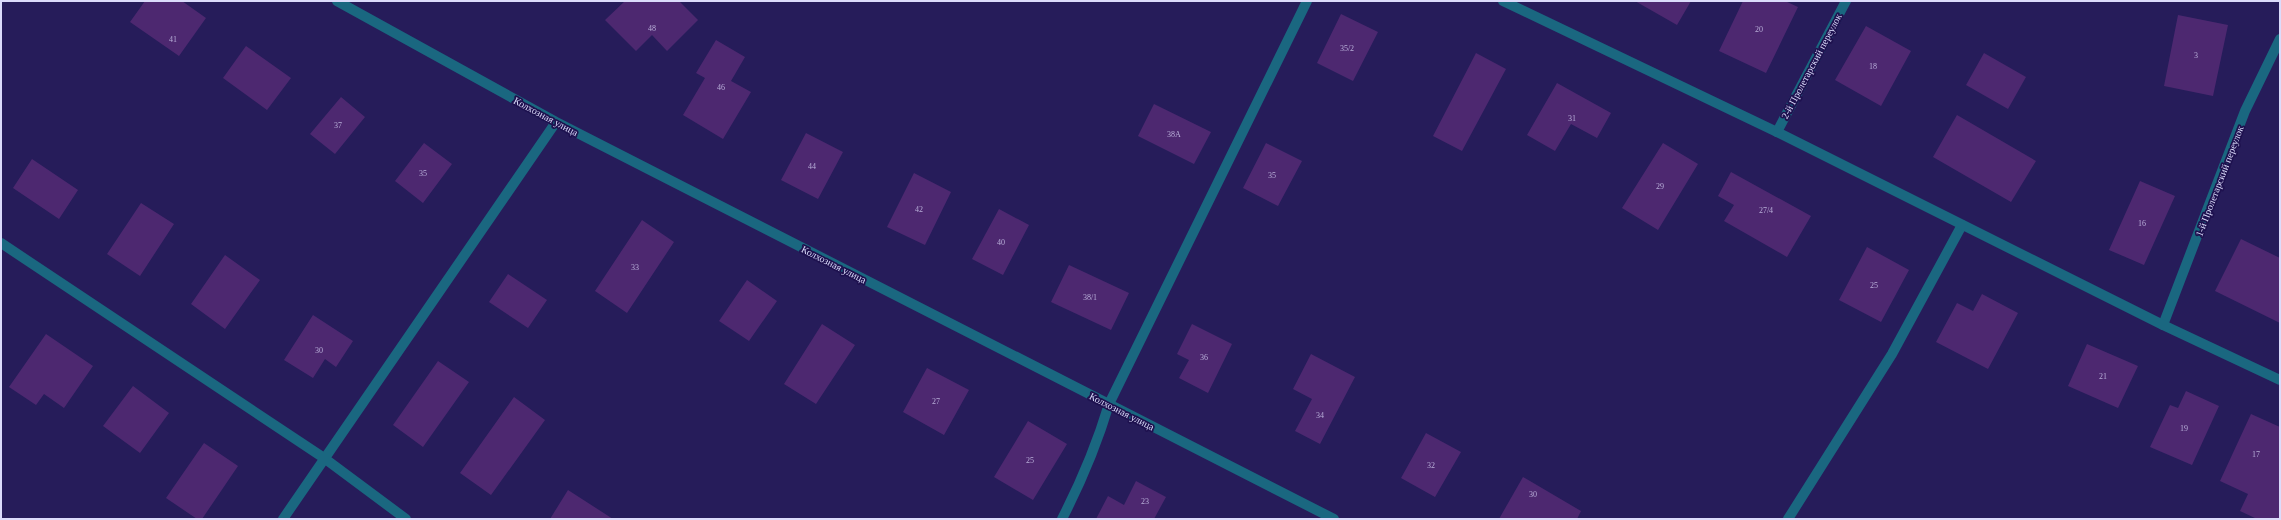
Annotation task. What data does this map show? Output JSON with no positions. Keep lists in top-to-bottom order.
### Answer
{
  "streets": {
    "street": ["2-й Пролетарский переулок", "Колхозная улица", "1-й Пролетарский переулок"]
  },
  "house_numbers": [
    "48",
    "20",
    "41",
    "35/2",
    "3",
    "18",
    "46",
    "31",
    "37",
    "38А",
    "44",
    "35",
    "35",
    "29",
    "42",
    "27/4",
    "16",
    "40",
    "33",
    "25",
    "38/1",
    "30",
    "36",
    "21",
    "27",
    "34",
    "19",
    "17",
    "25",
    "32",
    "30",
    "23"
  ]
}
